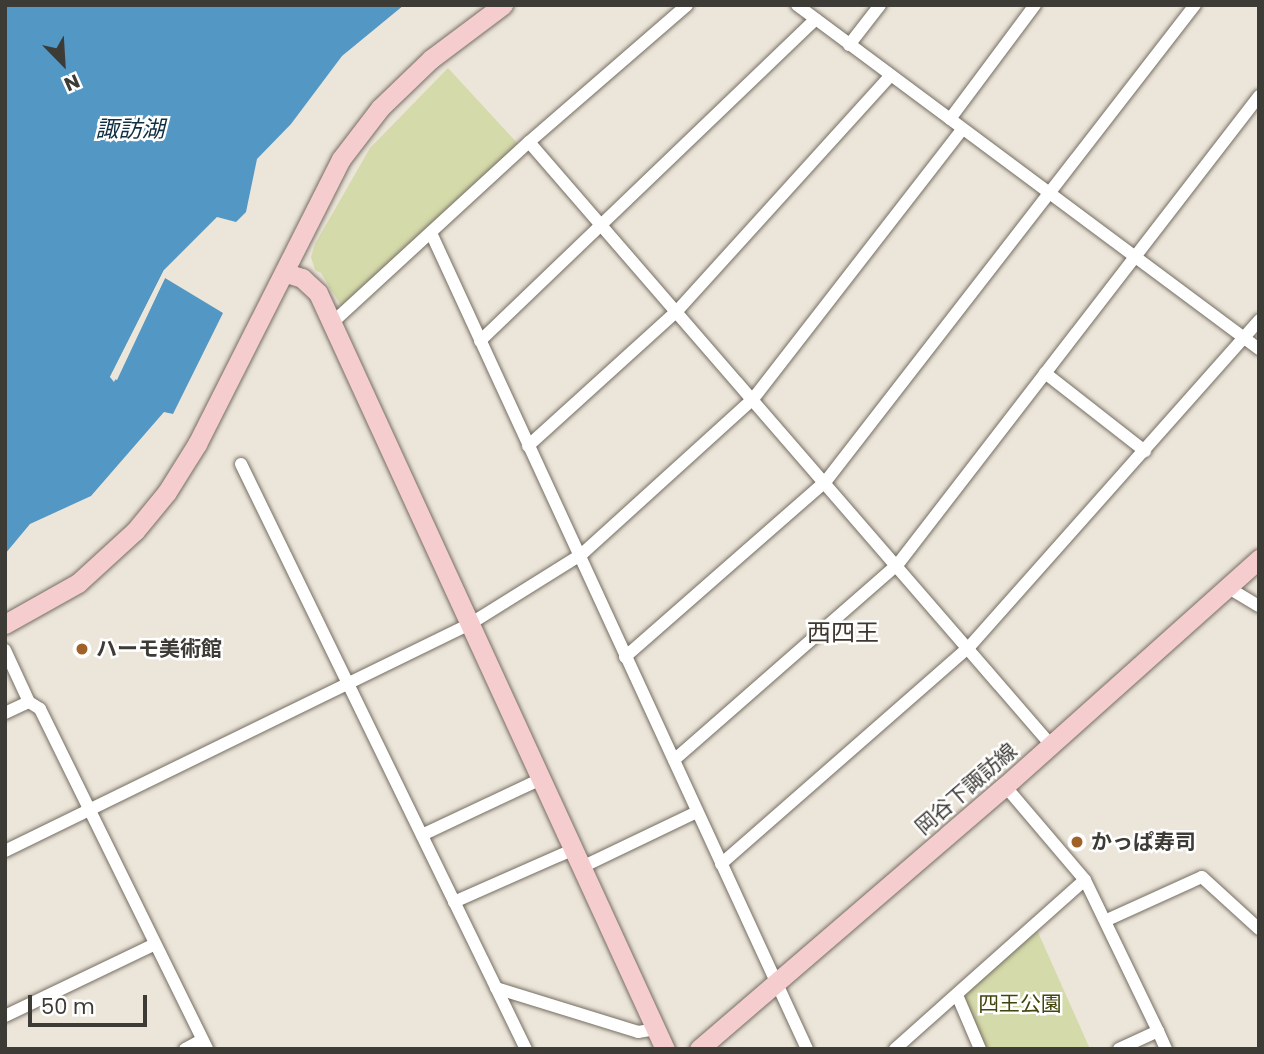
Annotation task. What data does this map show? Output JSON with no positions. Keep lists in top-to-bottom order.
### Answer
{
  "streets": {
    "street": ["岡谷下諏訪線"]
  },
  "districts": ["西四王"],
  "water": ["諏訪湖"],
  "parks": ["四王公園"],
  "places": ["ハーモ美術館", "かっぱ寿司"],
  "scale_bar": "50 m",
  "north": "bottom right"
}
